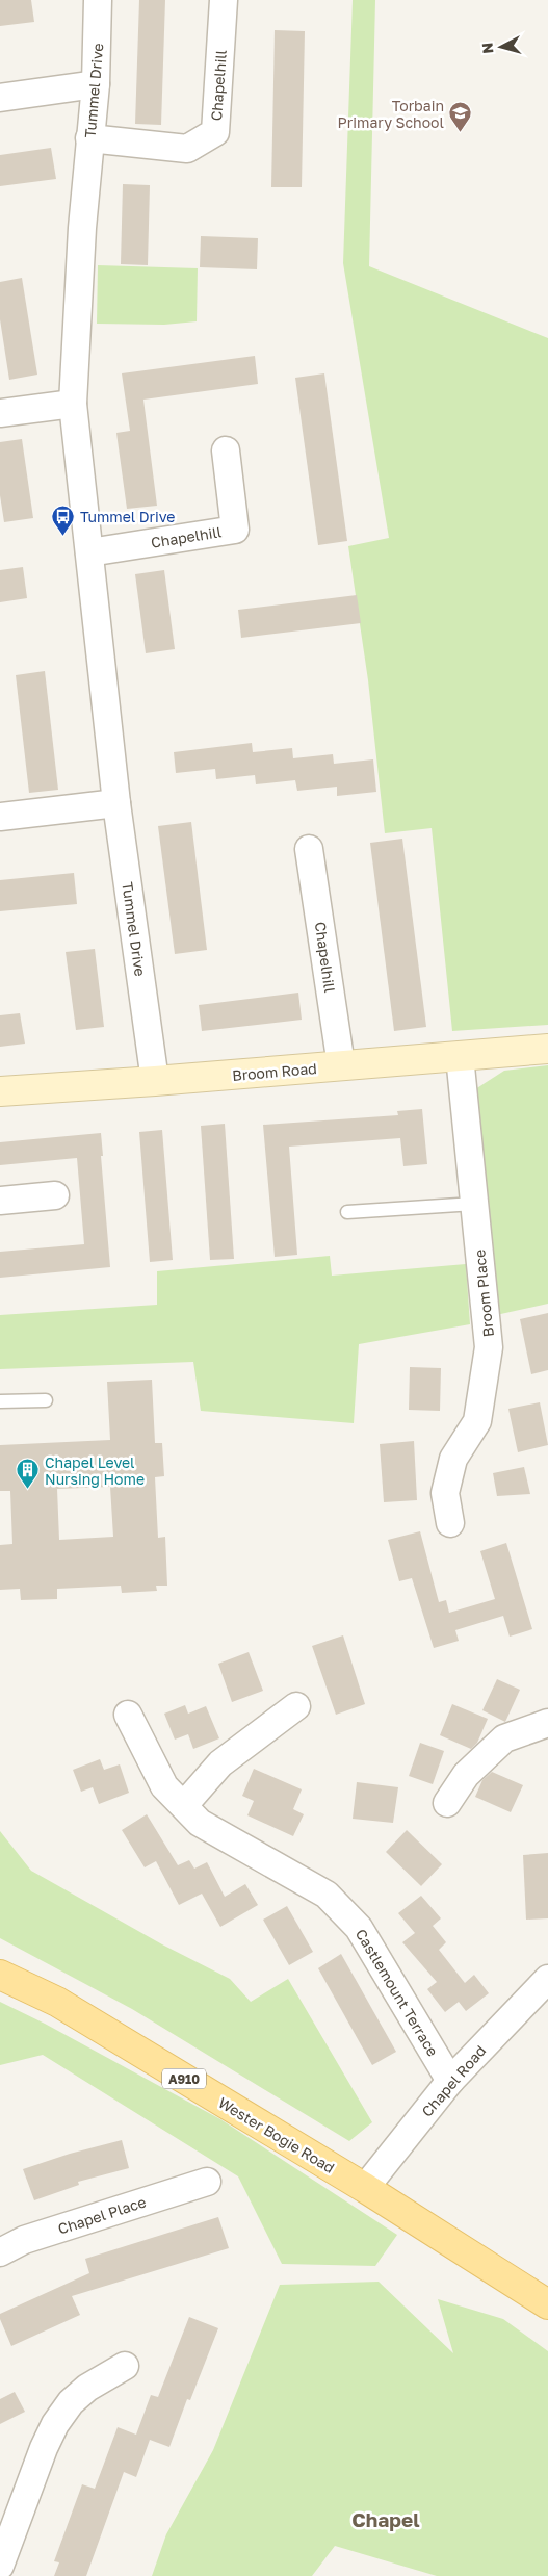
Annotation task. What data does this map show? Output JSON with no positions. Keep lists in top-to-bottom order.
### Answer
{
  "streets": {
    "main road": ["A910", "Wester Bogie Road"],
    "street": [
      "Chapelhill",
      "Tummel Drive",
      "Broom Road",
      "Broom Place",
      "Castlemount Terrace",
      "Chapel Road",
      "Chapel Place"
    ]
  },
  "crossings": [
    ["Chapelhill", "Tummel Drive"],
    ["Chapelhill", "Broom Road"],
    ["Tummel Drive", "Broom Road"],
    ["Broom Road", "Broom Place"],
    ["Castlemount Terrace", "Chapel Road"],
    ["Chapel Road", "Wester Bogie Road"]
  ],
  "districts": ["Chapel"],
  "places": {
    "school or university": ["Torbain Primary School"],
    "bus stop": ["Tummel Drive"],
    "building": ["Chapel Level Nursing Home"]
  },
  "north": "left"
}
